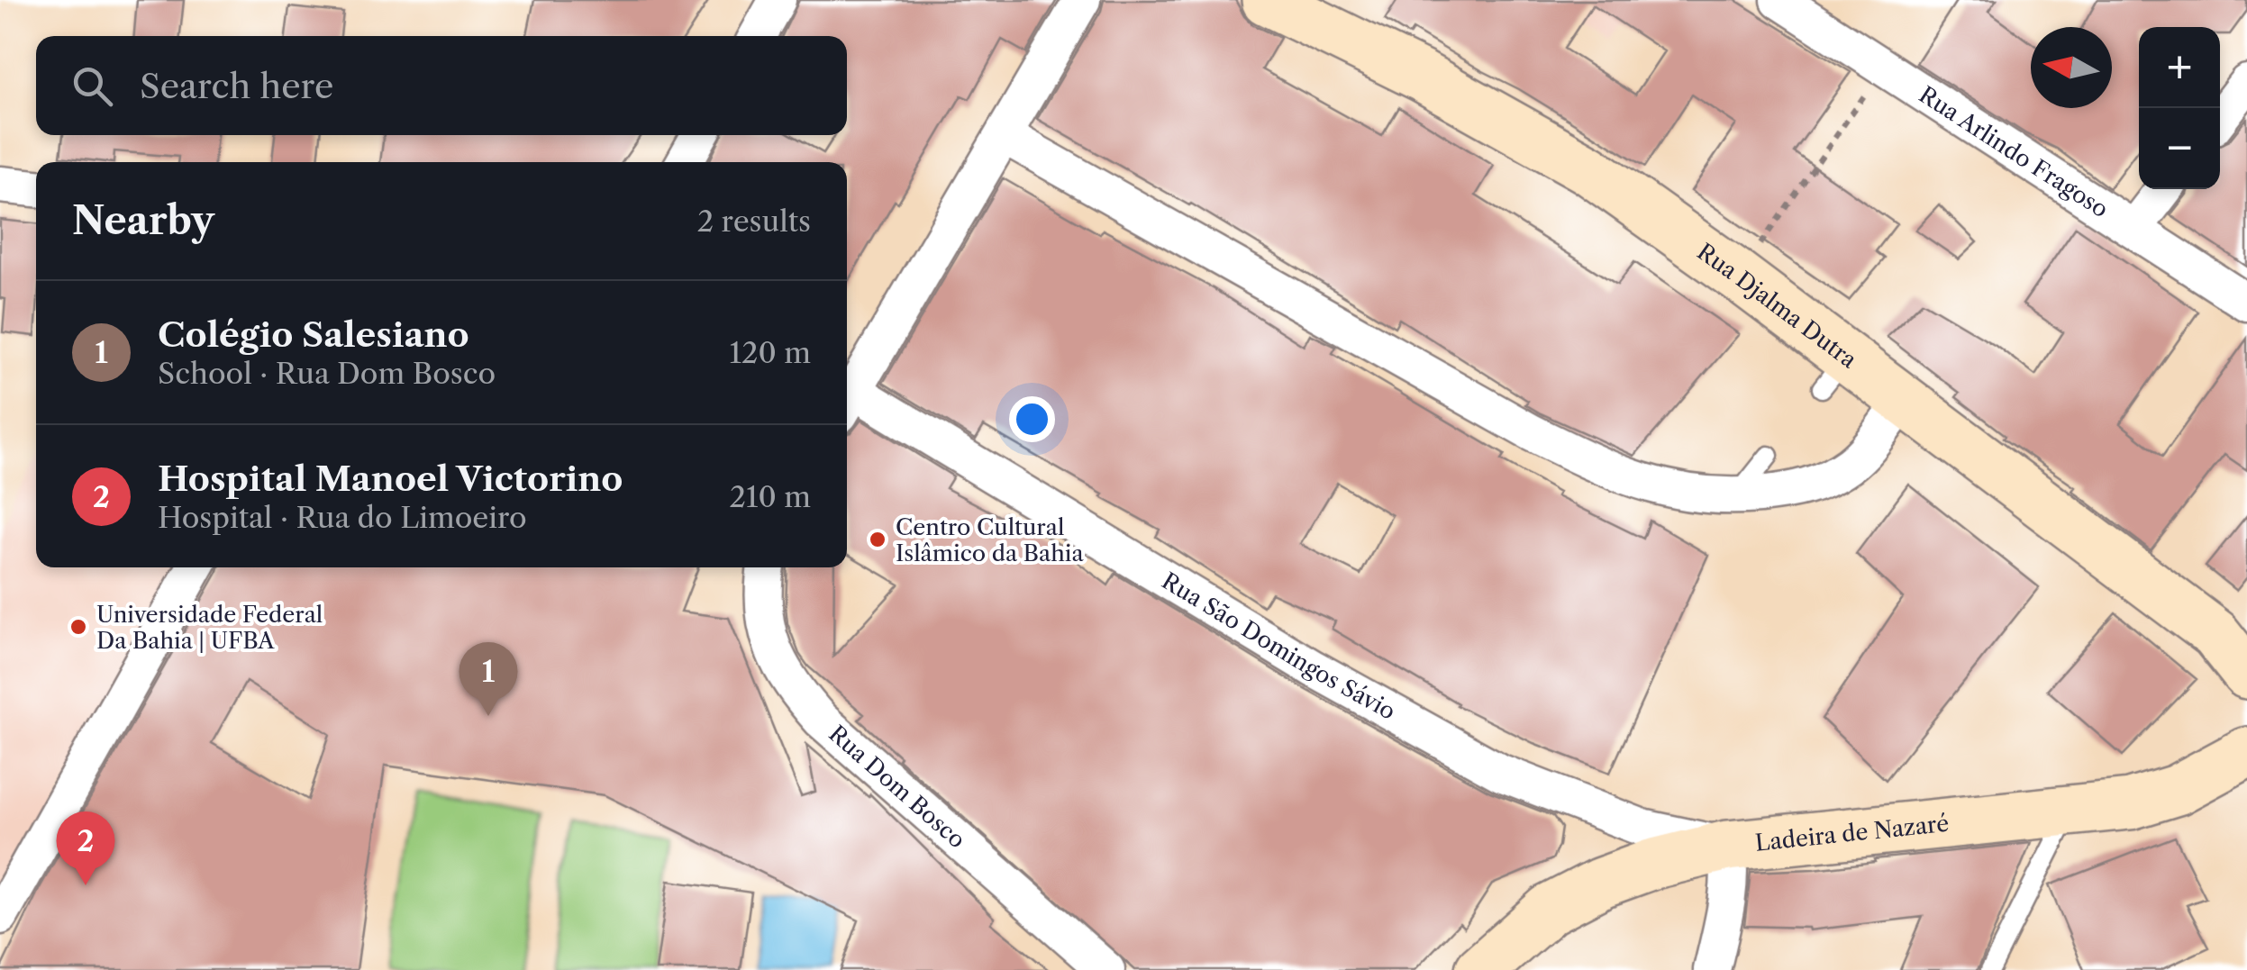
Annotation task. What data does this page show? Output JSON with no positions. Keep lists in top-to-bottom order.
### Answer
{
  "streets": {
    "main road": ["Rua Djalma Dutra", "Ladeira de Nazaré"],
    "street": ["Rua Arlindo Fragoso", "Rua São Domingos Sávio", "Rua Dom Bosco"]
  },
  "crossings": [
    ["Rua São Domingos Sávio", "Ladeira de Nazaré"]
  ],
  "places": ["Centro Cultural Islâmico da Bahia", "Universidade Federal Da Bahia | UFBA"],
  "north": "left",
  "page": {
    "map_buttons": ["+", "−"],
    "search": "Search here",
    "heading": ["Nearby", "2 results"],
    "list": [
      {
        "mark": "1",
        "name": "Colégio Salesiano",
        "note": "School · Rua Dom Bosco",
        "value": "120 m"
      },
      {
        "mark": "2",
        "name": "Hospital Manoel Victorino",
        "note": "Hospital · Rua do Limoeiro",
        "value": "210 m"
      }
    ],
    "pins": ["1", "2"]
  }
}
